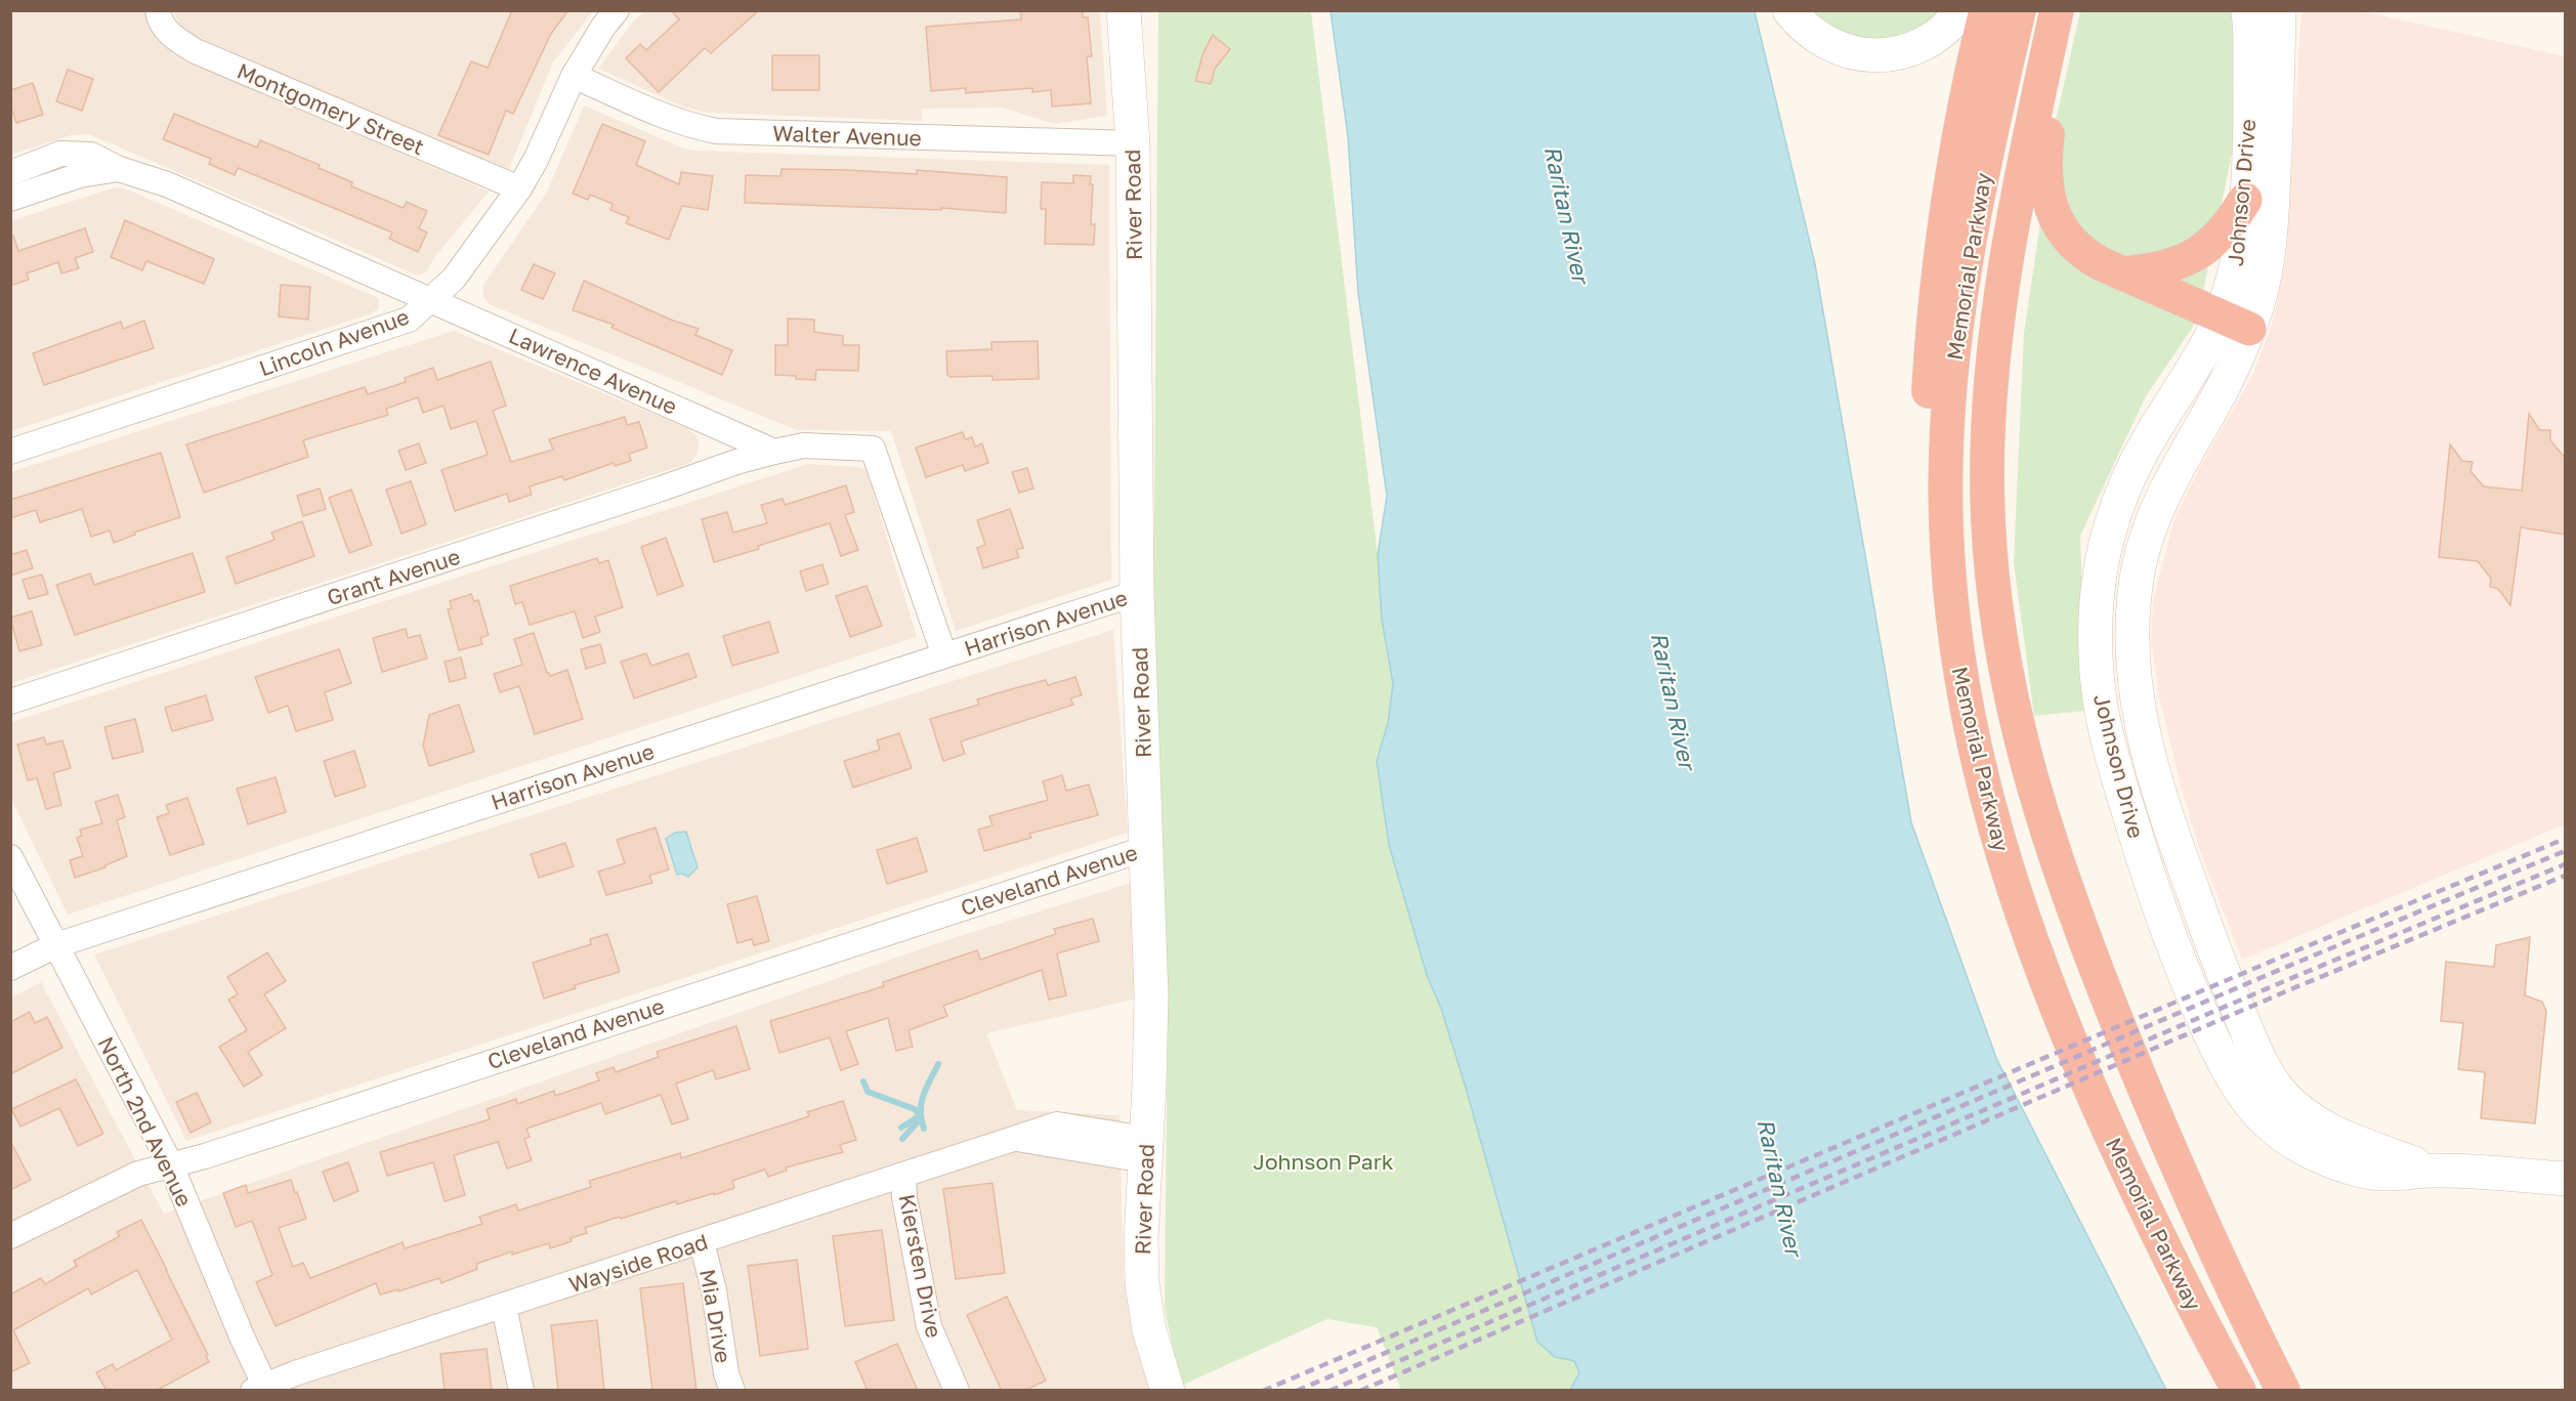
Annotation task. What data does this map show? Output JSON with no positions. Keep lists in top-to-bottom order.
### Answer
{
  "streets": {
    "highway": ["Memorial Parkway"],
    "street": [
      "Montgomery Street",
      "Walter Avenue",
      "Johnson Drive",
      "River Road",
      "Lincoln Avenue",
      "Lawrence Avenue",
      "Grant Avenue",
      "Harrison Avenue",
      "Cleveland Avenue",
      "North 2nd Avenue",
      "Wayside Road",
      "Kiersten Drive",
      "Mia Drive"
    ]
  },
  "crossings": [
    ["Montgomery Street", "Lincoln Avenue"],
    ["Walter Avenue", "River Road"],
    ["Walter Avenue", "Lincoln Avenue"],
    ["River Road", "Harrison Avenue"],
    ["River Road", "Cleveland Avenue"],
    ["River Road", "Wayside Road"],
    ["Lincoln Avenue", "Lawrence Avenue"],
    ["Lawrence Avenue", "Grant Avenue"],
    ["Harrison Avenue", "North 2nd Avenue"],
    ["Cleveland Avenue", "North 2nd Avenue"],
    ["North 2nd Avenue", "Wayside Road"],
    ["Wayside Road", "Kiersten Drive"],
    ["Wayside Road", "Mia Drive"]
  ],
  "water": ["Raritan River"],
  "parks": ["Johnson Park"]
}
